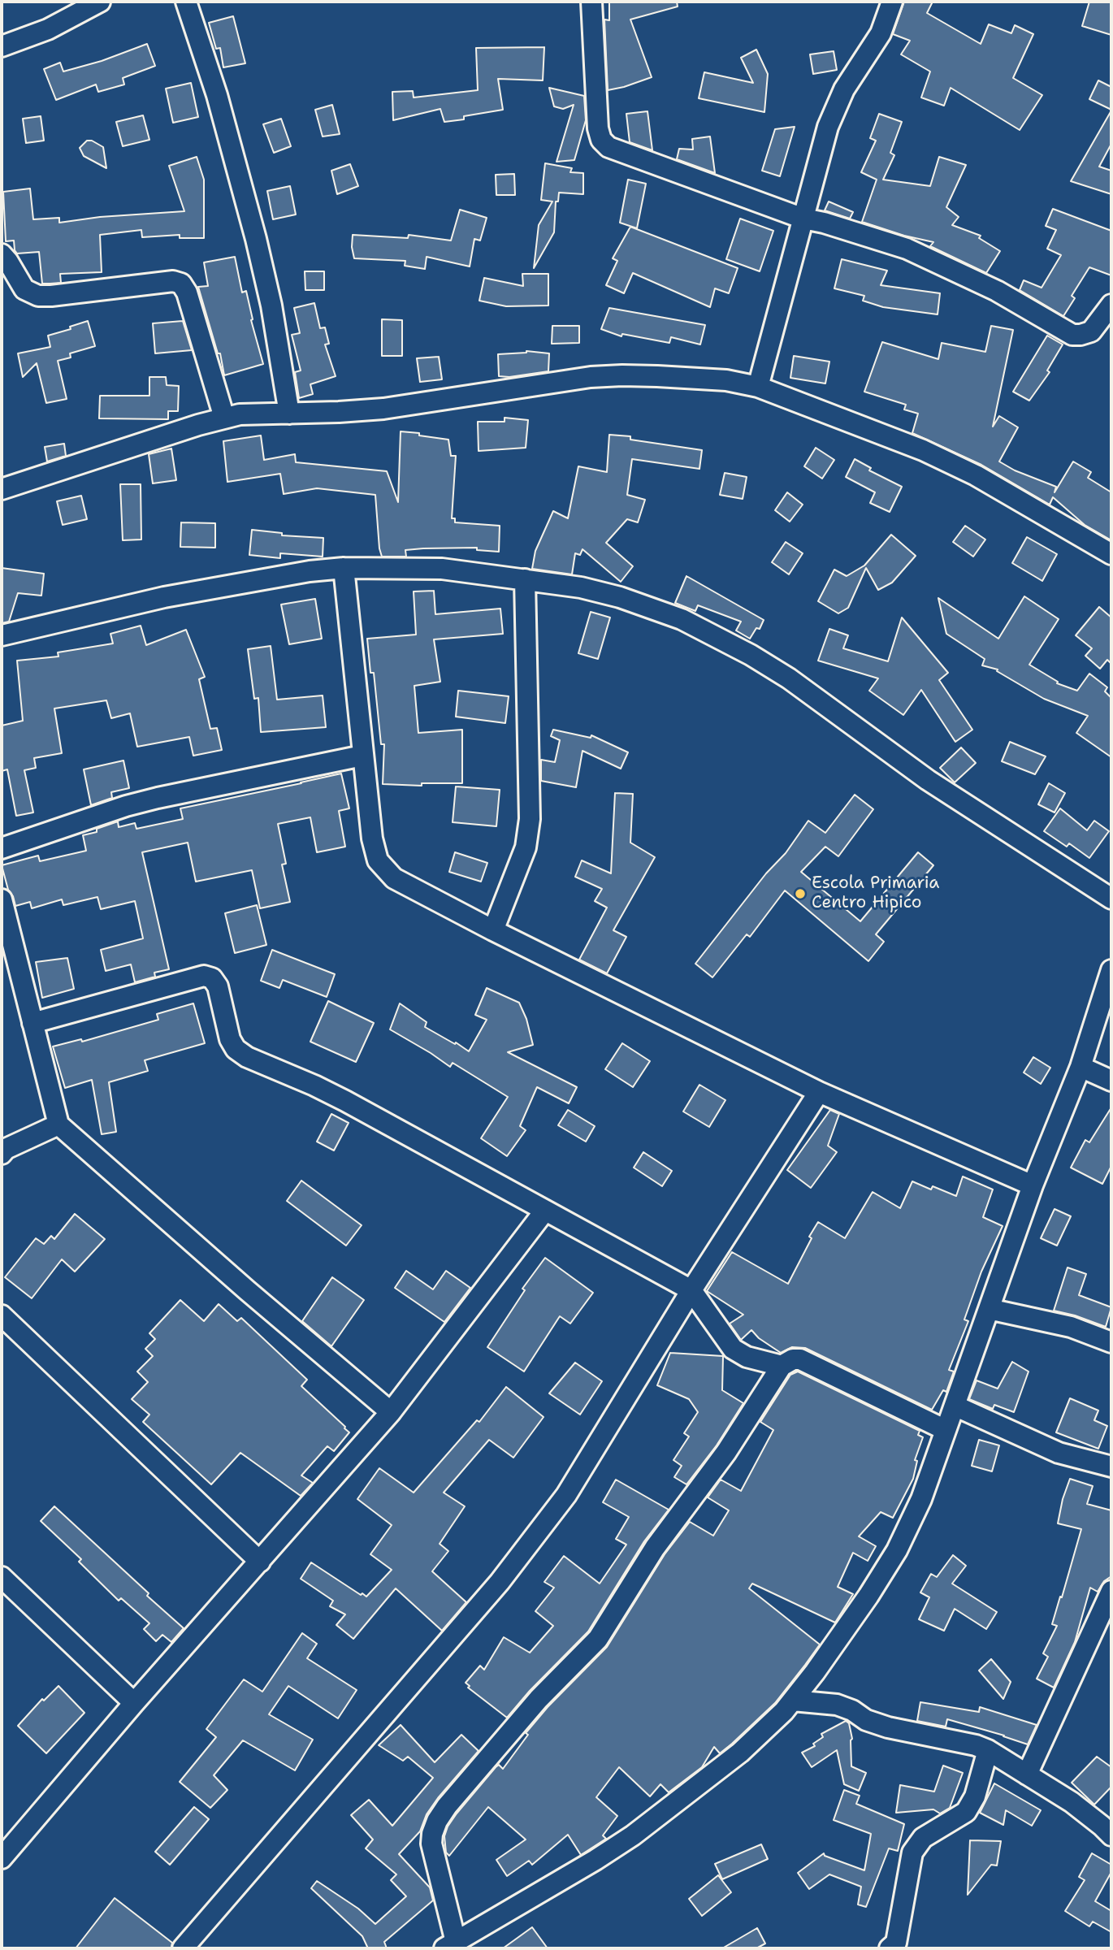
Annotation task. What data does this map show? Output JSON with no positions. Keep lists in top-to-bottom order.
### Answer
{
  "places": ["Escola Primaria Centro Hipico"]
}
